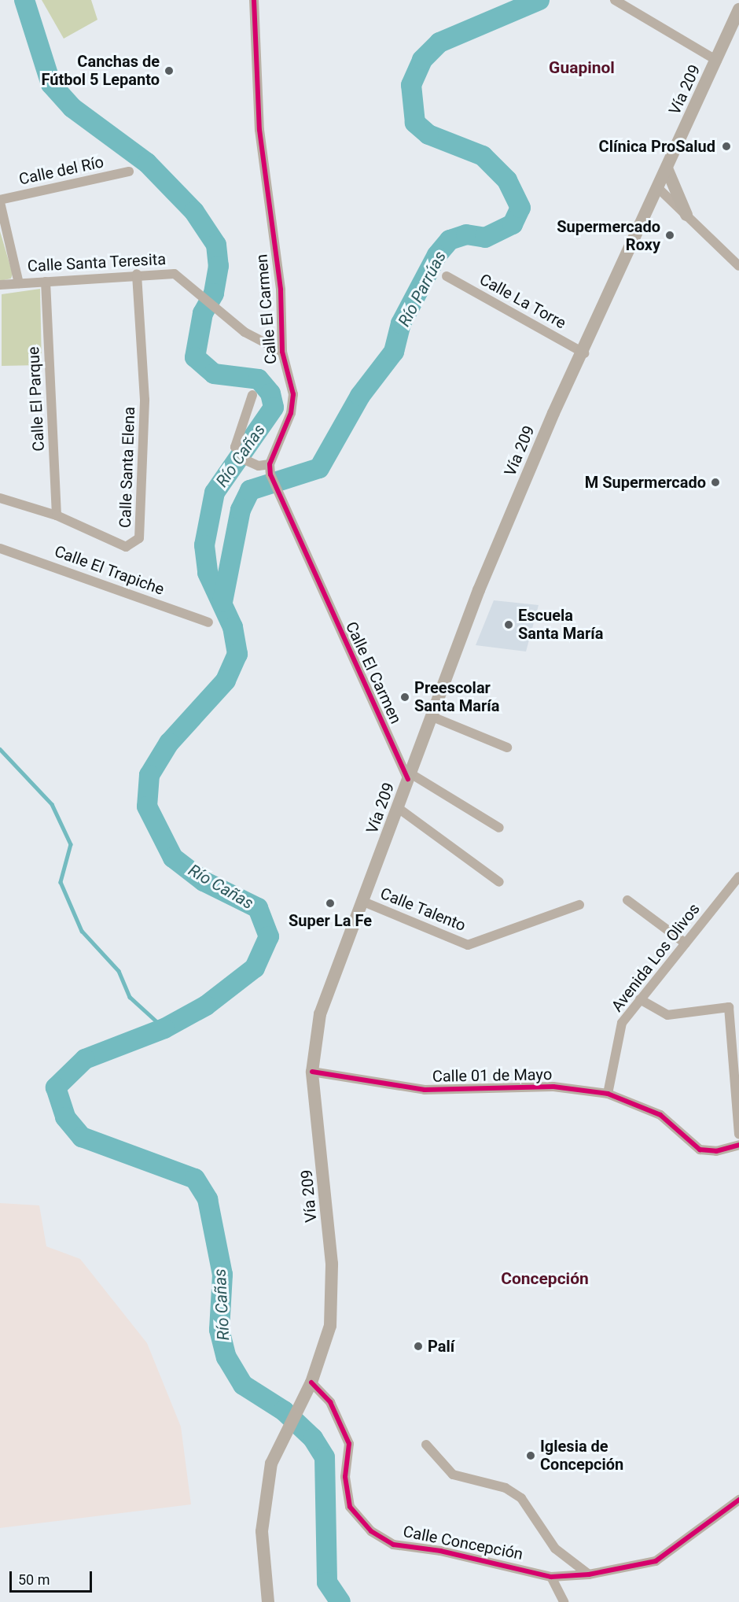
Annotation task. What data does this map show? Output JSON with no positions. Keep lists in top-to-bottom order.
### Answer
{
  "streets": {
    "main road": ["Vía 209"],
    "street": [
      "Calle del Río",
      "Calle Santa Teresita",
      "Calle La Torre",
      "Calle El Carmen",
      "Calle El Parque",
      "Calle Santa Elena",
      "Calle El Trapiche",
      "Calle Talento",
      "Avenida Los Olivos",
      "Calle 01 de Mayo",
      "Calle Concepción"
    ]
  },
  "crossings": [
    ["Vía 209", "Calle La Torre"],
    ["Vía 209", "Calle El Carmen"],
    ["Vía 209", "Calle Talento"],
    ["Vía 209", "Calle 01 de Mayo"],
    ["Vía 209", "Calle Concepción"],
    ["Calle Santa Teresita", "Calle El Carmen"],
    ["Calle Santa Teresita", "Calle El Parque"],
    ["Calle Santa Teresita", "Calle Santa Elena"],
    ["Calle El Parque", "Calle Santa Elena"],
    ["Avenida Los Olivos", "Calle 01 de Mayo"]
  ],
  "districts": ["Guapinol", "Concepción"],
  "water": ["Río Parrúas", "Río Cañas"],
  "places": [
    "Canchas de Fútbol 5 Lepanto",
    "Clínica ProSalud",
    "Supermercado Roxy",
    "M Supermercado",
    "Escuela Santa María",
    "Preescolar Santa María",
    "Super La Fe",
    "Palí",
    "Iglesia de Concepción"
  ],
  "scale_bar": "50 m"
}
